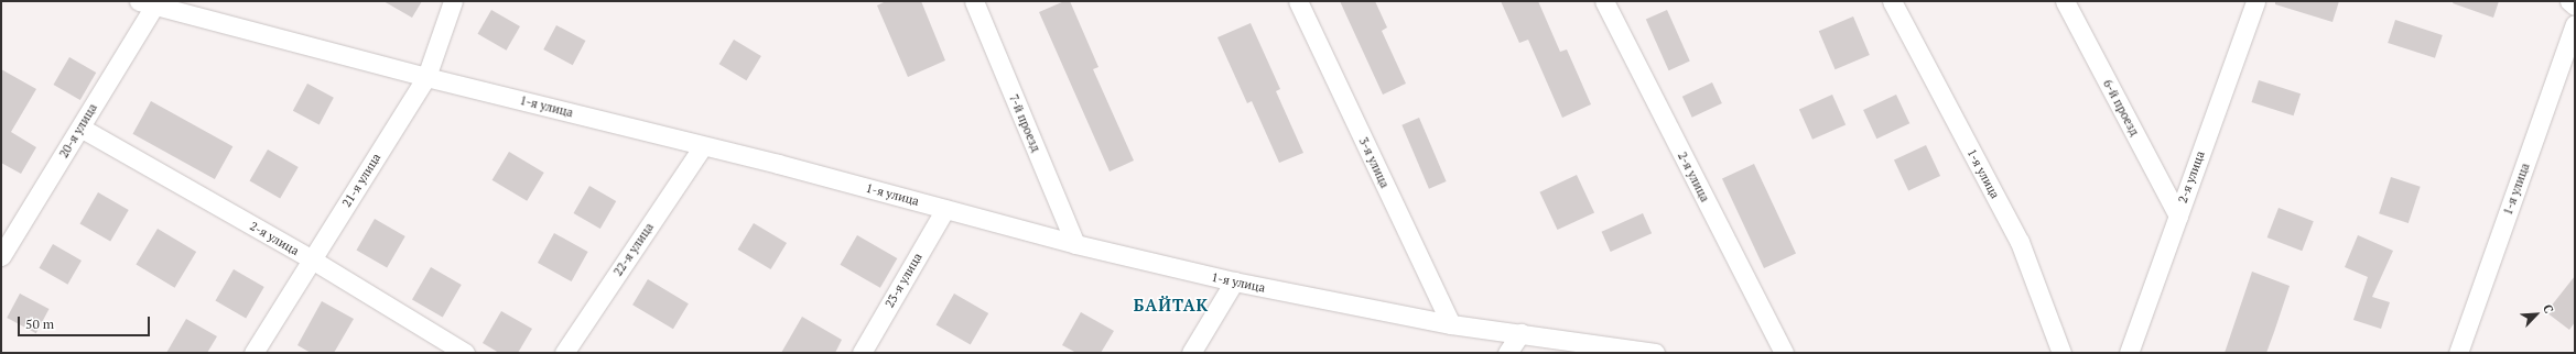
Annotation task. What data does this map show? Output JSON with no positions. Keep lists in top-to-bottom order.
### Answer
{
  "streets": {
    "street": [
      "1-я улица",
      "6-й проезд",
      "7-й проезд",
      "20-я улица",
      "3-я улица",
      "2-я улица",
      "21-я улица",
      "22-я улица",
      "23-я улица"
    ]
  },
  "crossings": [
    ["1-я улица", "7-й проезд"],
    ["1-я улица", "20-я улица"],
    ["1-я улица", "3-я улица"],
    ["1-я улица", "21-я улица"],
    ["1-я улица", "22-я улица"],
    ["1-я улица", "23-я улица"],
    ["6-й проезд", "2-я улица"],
    ["20-я улица", "2-я улица"],
    ["2-я улица", "21-я улица"]
  ],
  "districts": ["БАЙТАК"],
  "scale_bar": "50 m",
  "north": "top right"
}
